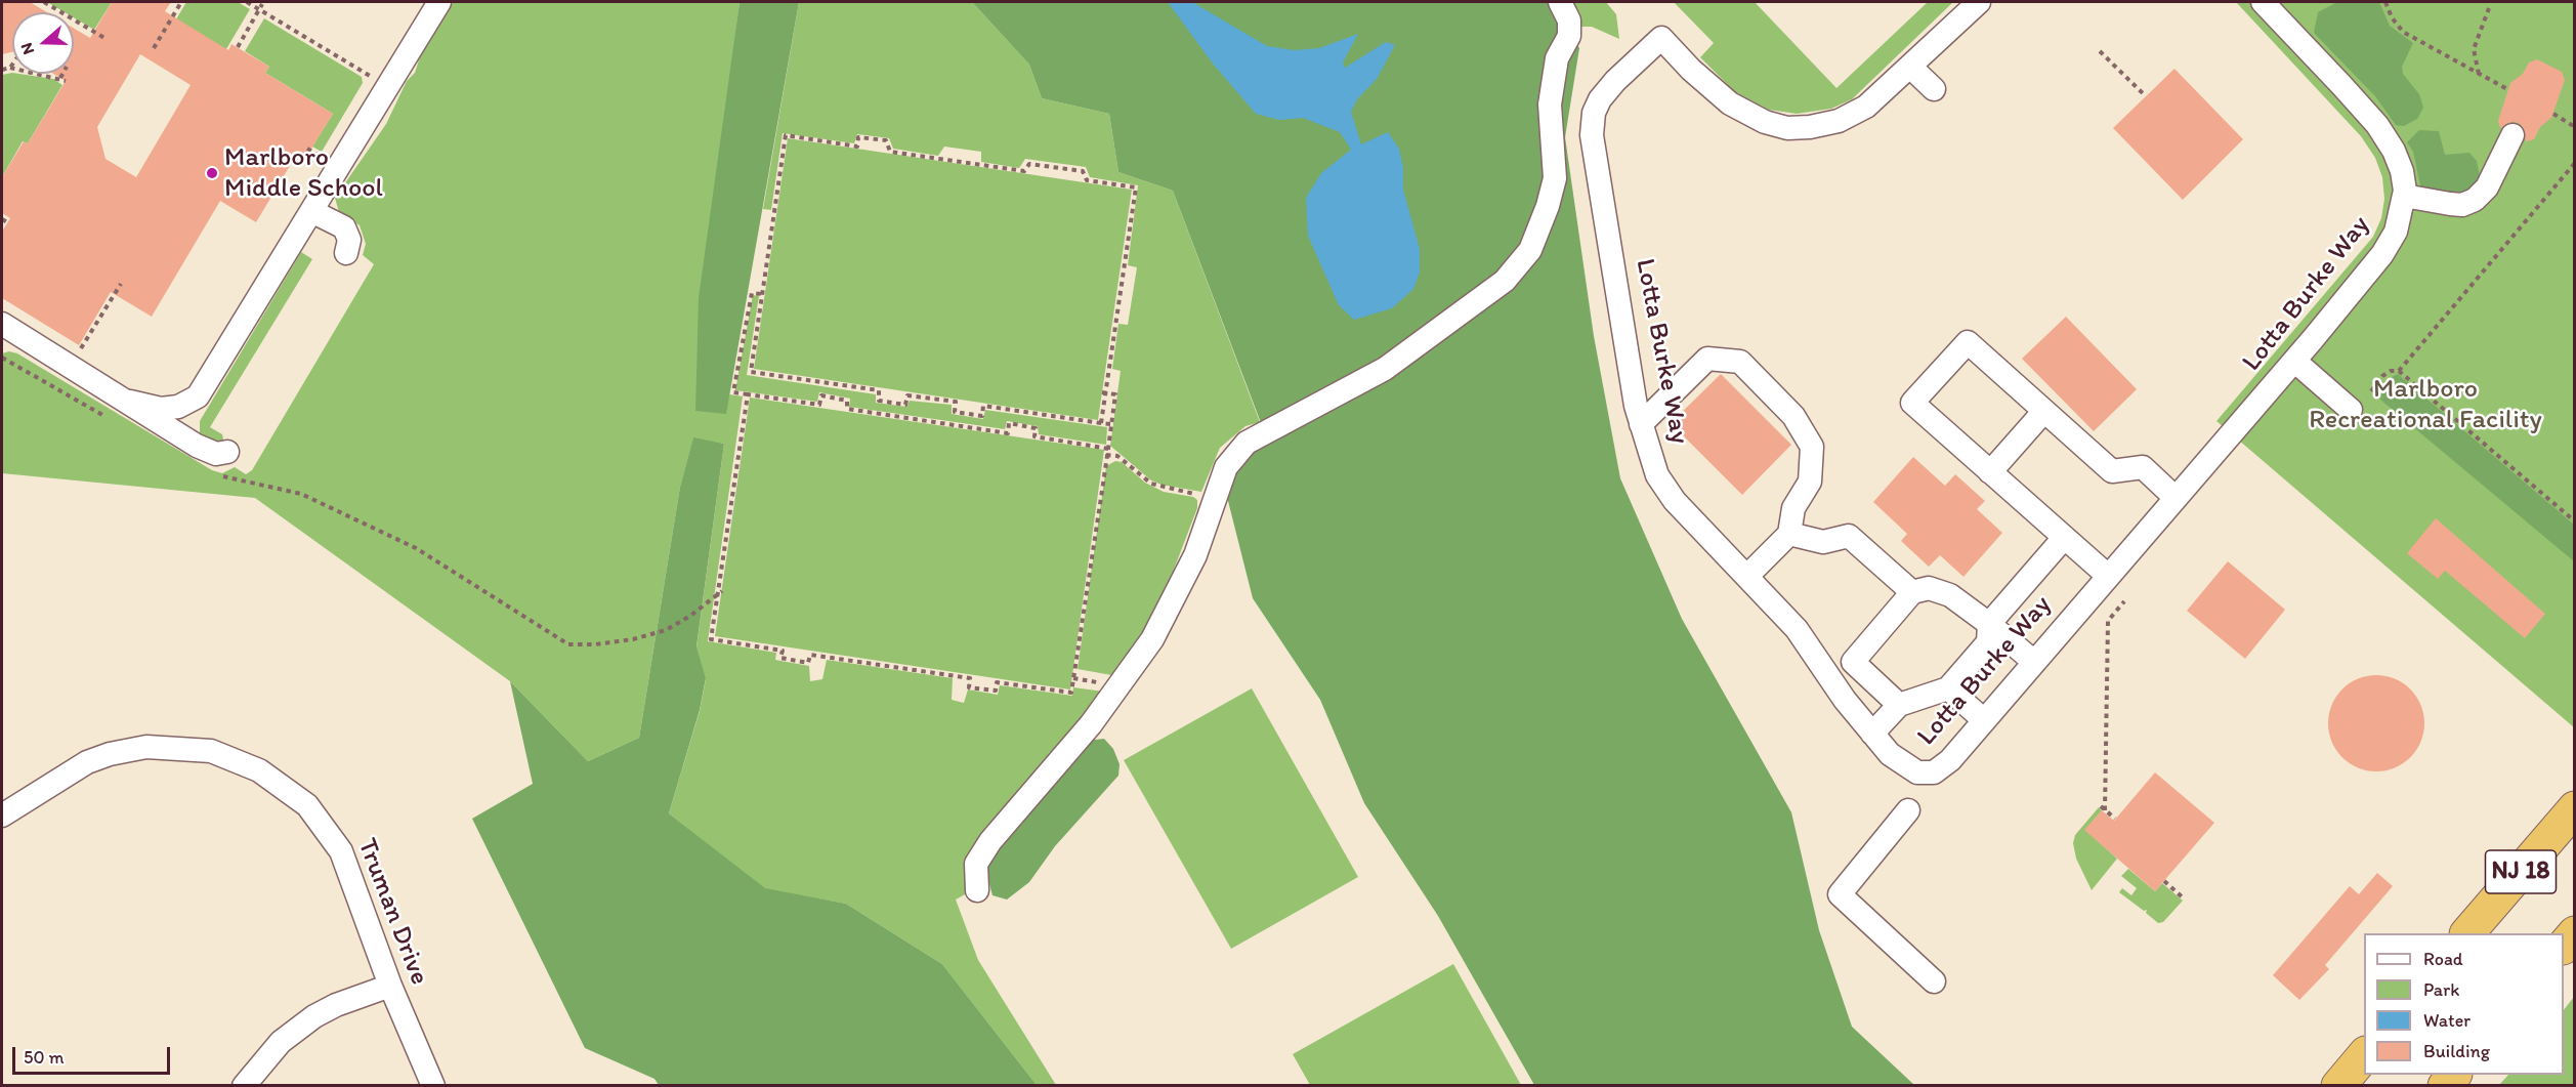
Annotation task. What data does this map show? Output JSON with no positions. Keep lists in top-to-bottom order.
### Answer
{
  "streets": {
    "highway": ["NJ 18"],
    "street": ["Lotta Burke Way", "Truman Drive"]
  },
  "parks": ["Marlboro Recreational Facility"],
  "places": ["Marlboro Middle School"],
  "legend": [
    "Road",
    "Park",
    "Water",
    "Building"
  ],
  "scale_bar": "50 m",
  "north": "left"
}
